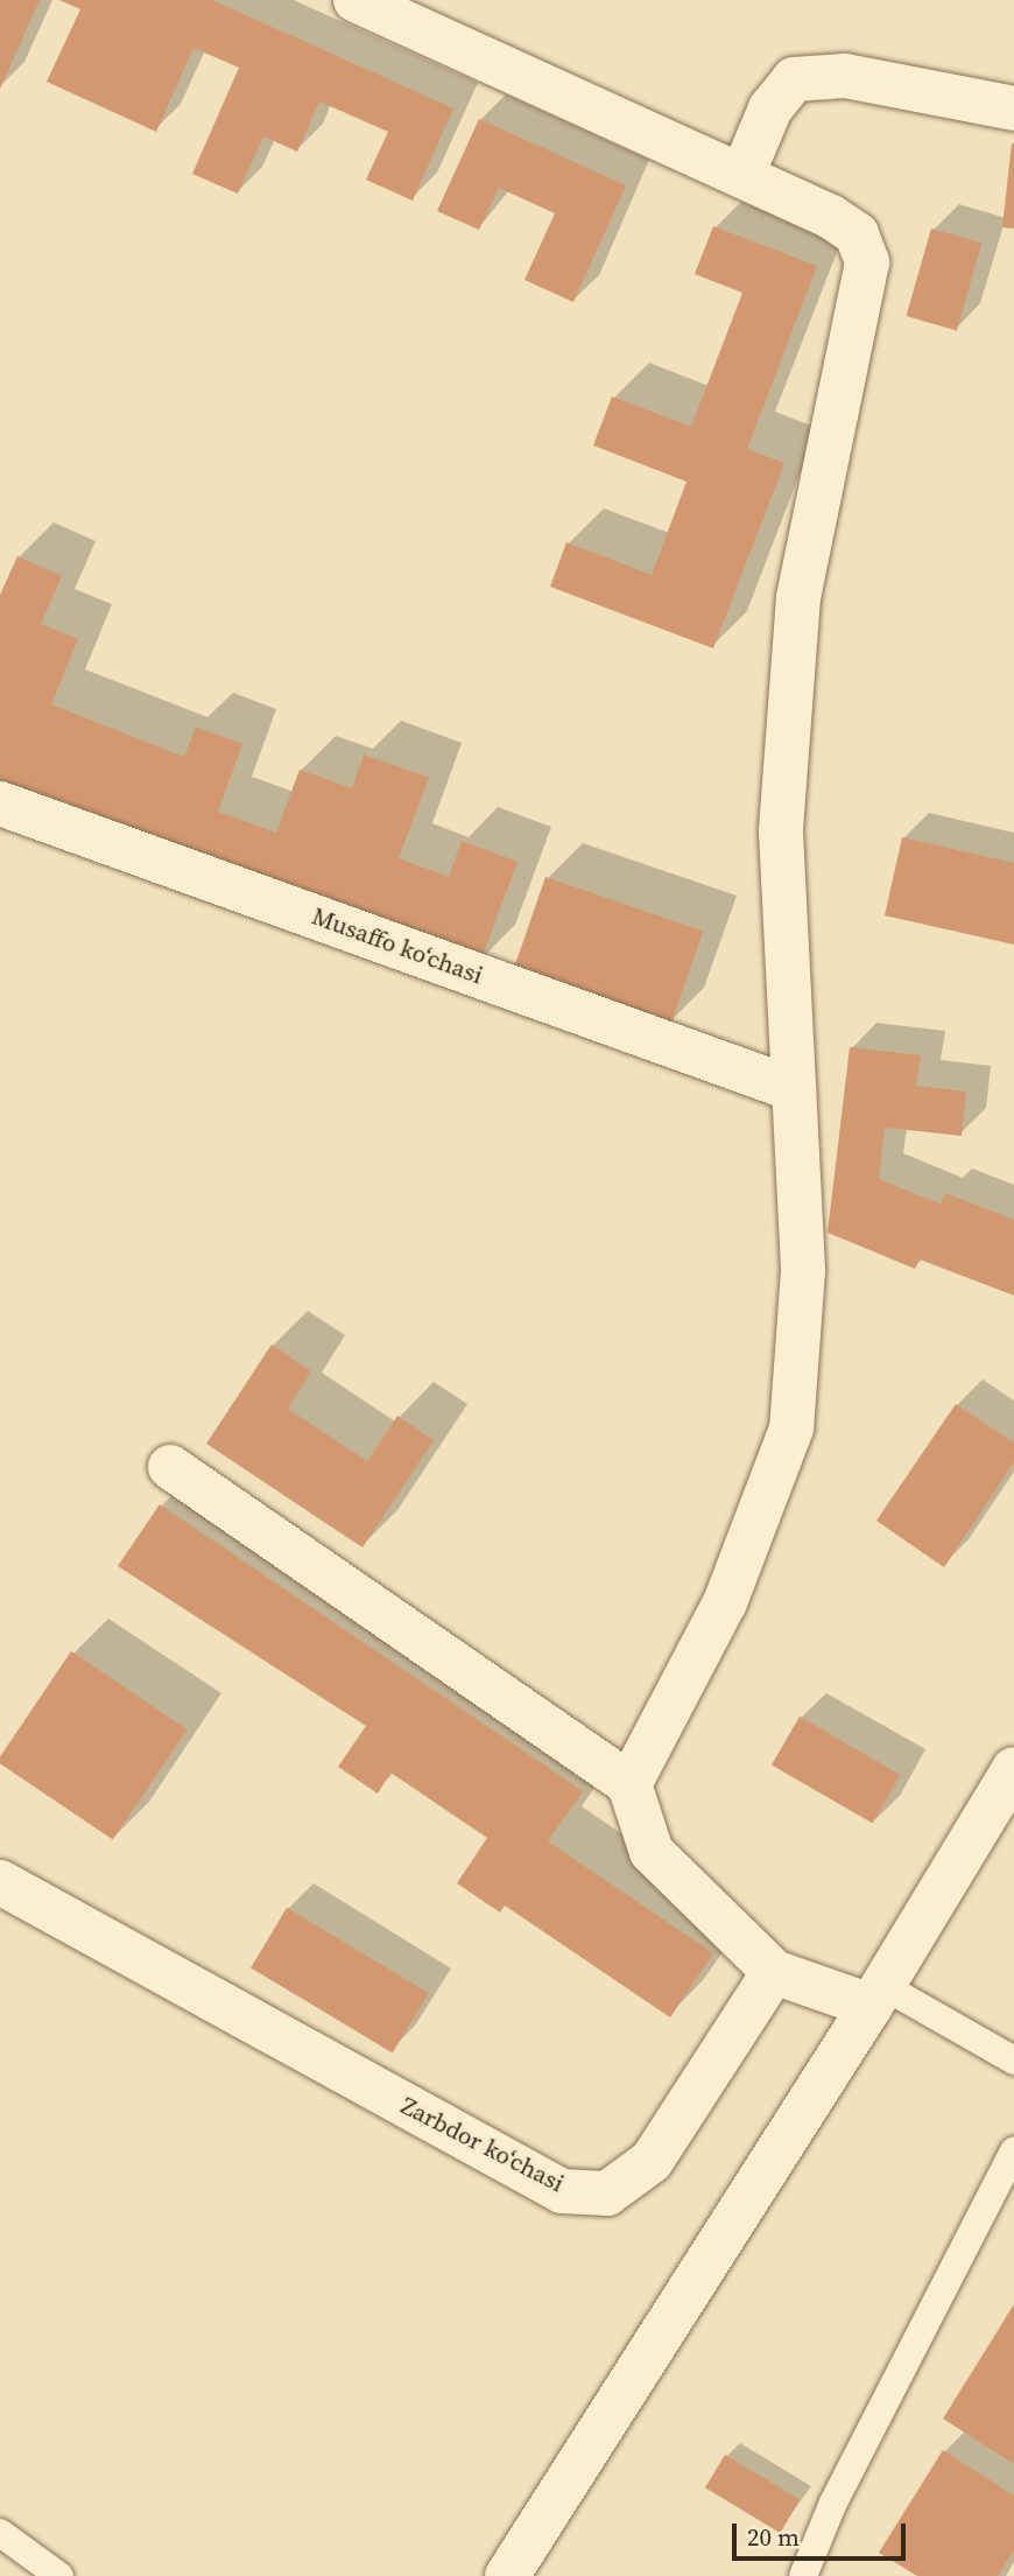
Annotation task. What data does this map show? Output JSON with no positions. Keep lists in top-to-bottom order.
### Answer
{
  "streets": {
    "street": ["Musaffo koʻchasi", "Zarbdor koʻchasi"]
  },
  "scale_bar": "20 m"
}
